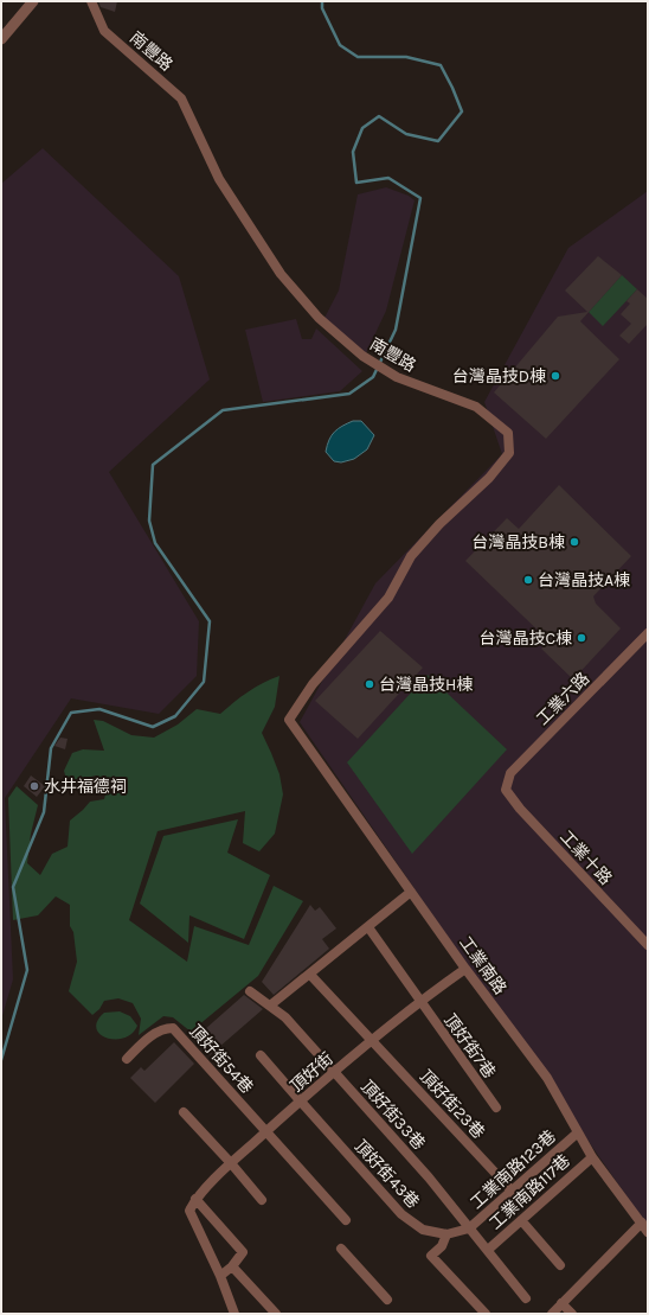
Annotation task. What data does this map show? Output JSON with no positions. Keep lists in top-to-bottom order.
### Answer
{
  "streets": {
    "street": [
      "南豐路",
      "工業六路",
      "工業十路",
      "工業南路",
      "頂好街7巷",
      "頂好街54巷",
      "頂好街",
      "頂好街23巷",
      "頂好街33巷",
      "工業南路123巷",
      "頂好街43巷",
      "工業南路117巷"
    ]
  },
  "crossings": [
    ["南豐路", "工業南路"],
    ["工業六路", "工業十路"],
    ["工業南路", "頂好街"],
    ["工業南路", "工業南路123巷"],
    ["工業南路", "工業南路117巷"],
    ["頂好街7巷", "頂好街"],
    ["頂好街54巷", "頂好街"],
    ["頂好街", "頂好街23巷"],
    ["頂好街", "頂好街33巷"],
    ["頂好街", "頂好街43巷"],
    ["頂好街23巷", "工業南路123巷"],
    ["頂好街33巷", "工業南路123巷"],
    ["頂好街33巷", "頂好街43巷"],
    ["頂好街33巷", "工業南路117巷"],
    ["工業南路123巷", "頂好街43巷"]
  ],
  "places": [
    "台灣晶技D棟",
    "台灣晶技B棟",
    "台灣晶技A棟",
    "台灣晶技C棟",
    "台灣晶技H棟",
    "水井福德祠"
  ]
}
